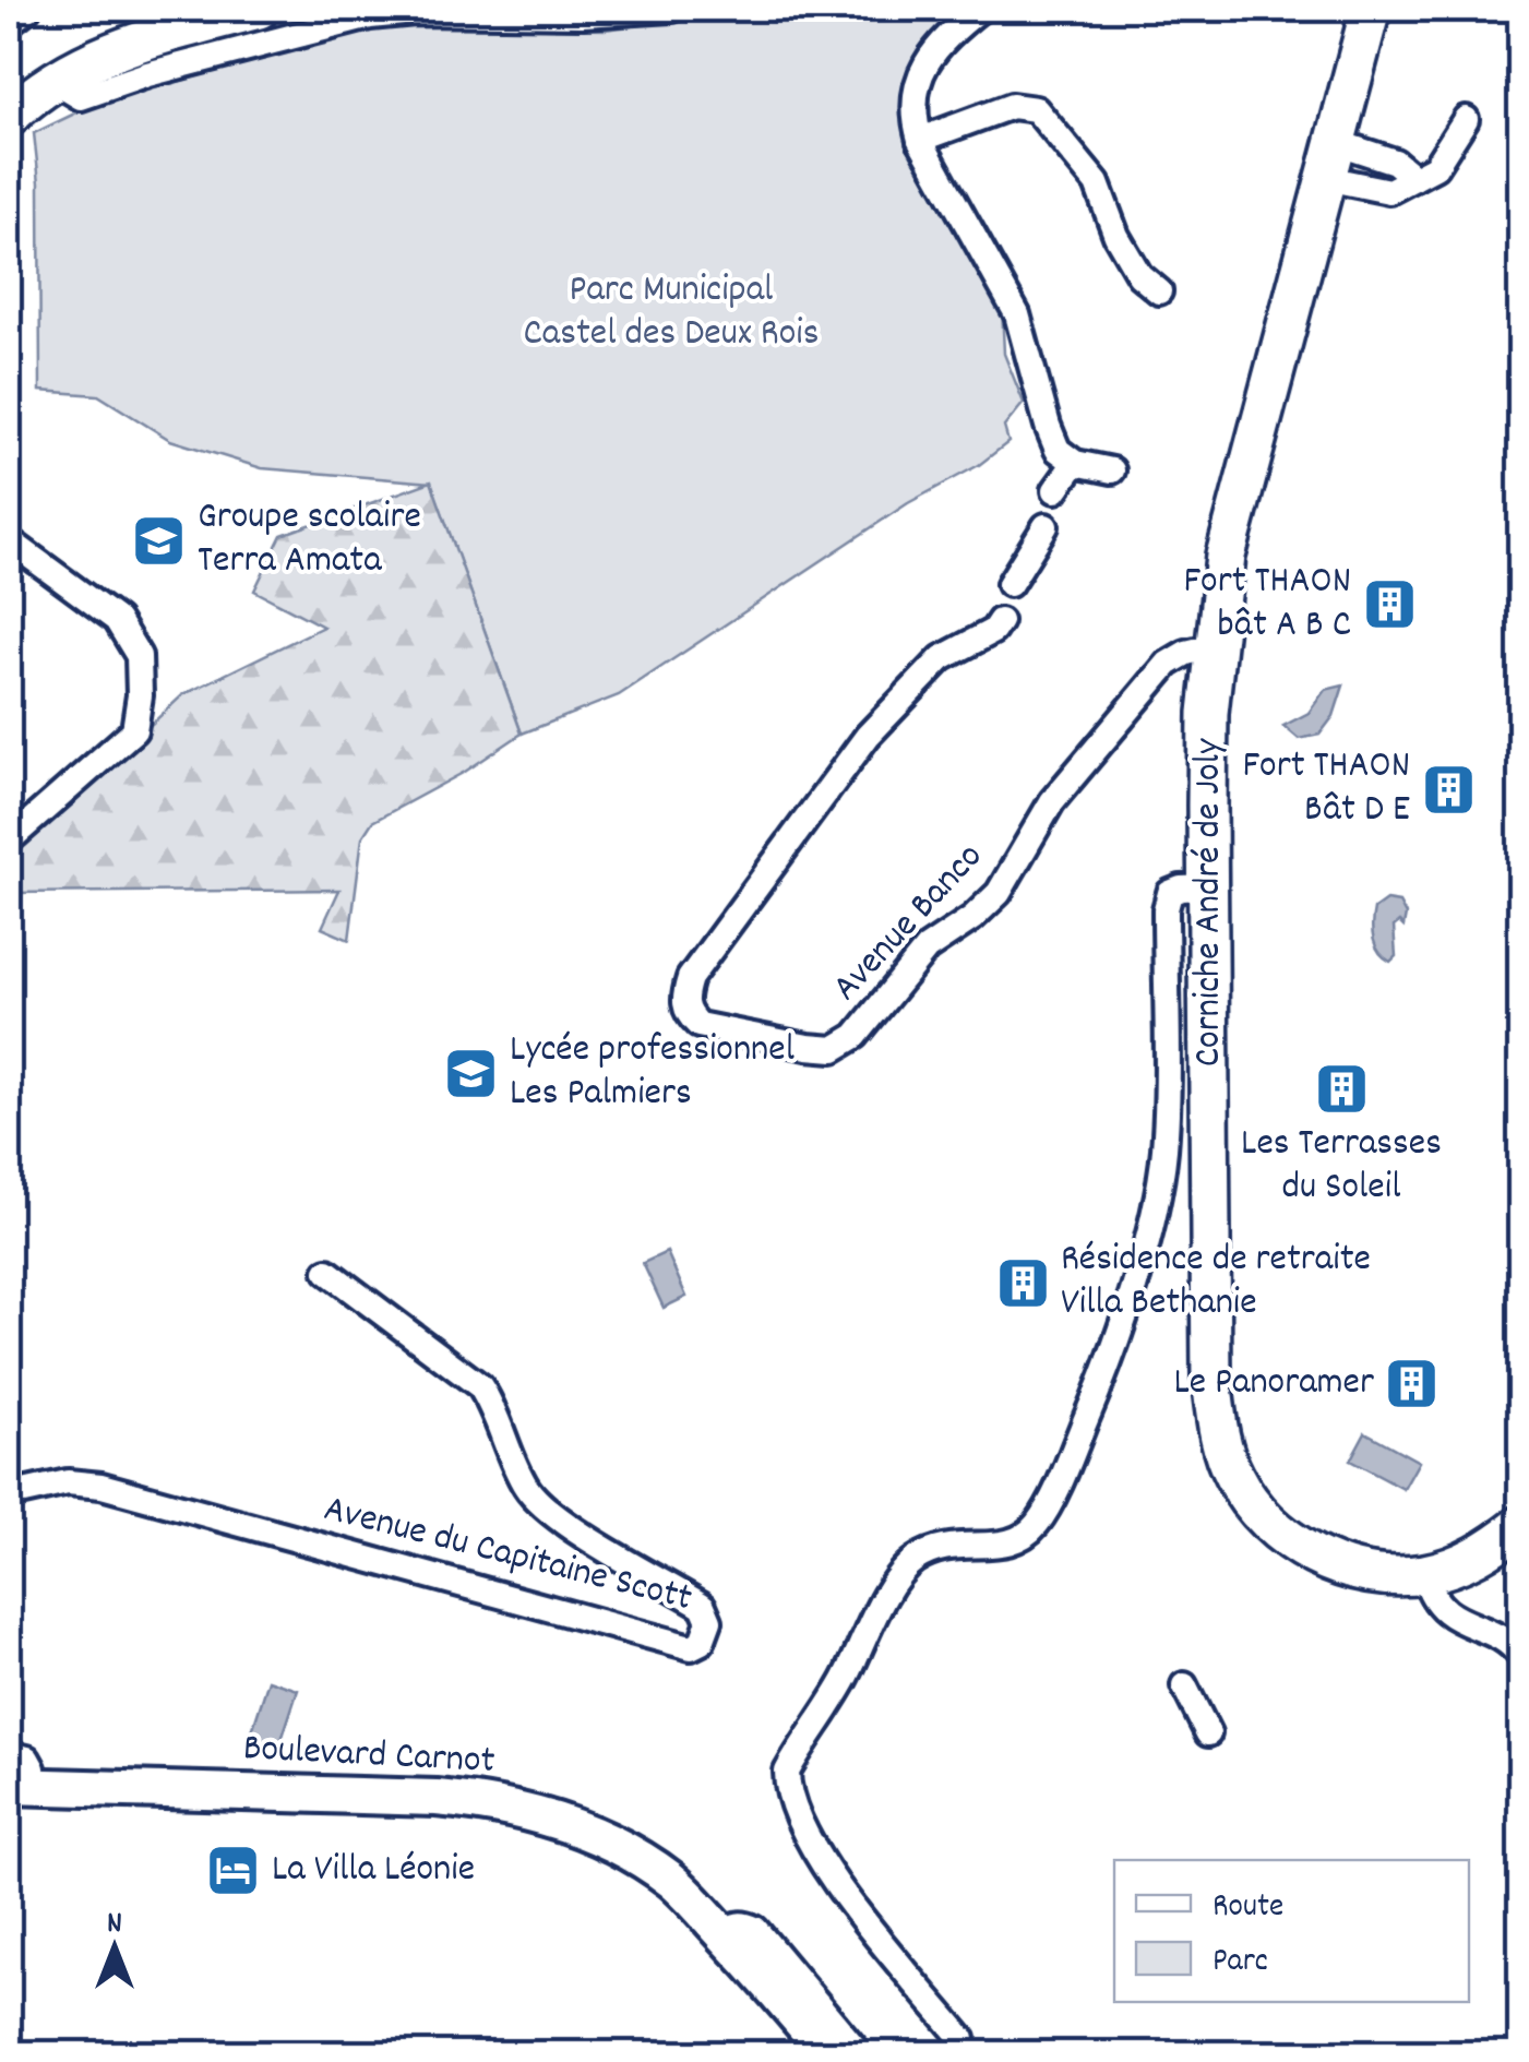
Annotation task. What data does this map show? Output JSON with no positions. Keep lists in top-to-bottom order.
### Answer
{
  "streets": {
    "main road": ["Corniche André de Joly", "Boulevard Carnot"],
    "street": ["Avenue Banco", "Avenue du Capitaine Scott"]
  },
  "crossings": [
    ["Corniche André de Joly", "Avenue Banco"]
  ],
  "parks": ["Parc Municipal Castel des Deux Rois"],
  "places": {
    "school or university": ["Groupe scolaire Terra Amata", "Lycée professionnel Les Palmiers"],
    "building": [
      "Fort THAON bât A B C",
      "Fort THAON Bât D E",
      "Les Terrasses du Soleil",
      "Résidence de retraite Villa Bethanie",
      "Le Panoramer"
    ],
    "hotel": ["La Villa Léonie"]
  },
  "legend": ["Route", "Parc"],
  "north": "top"
}
